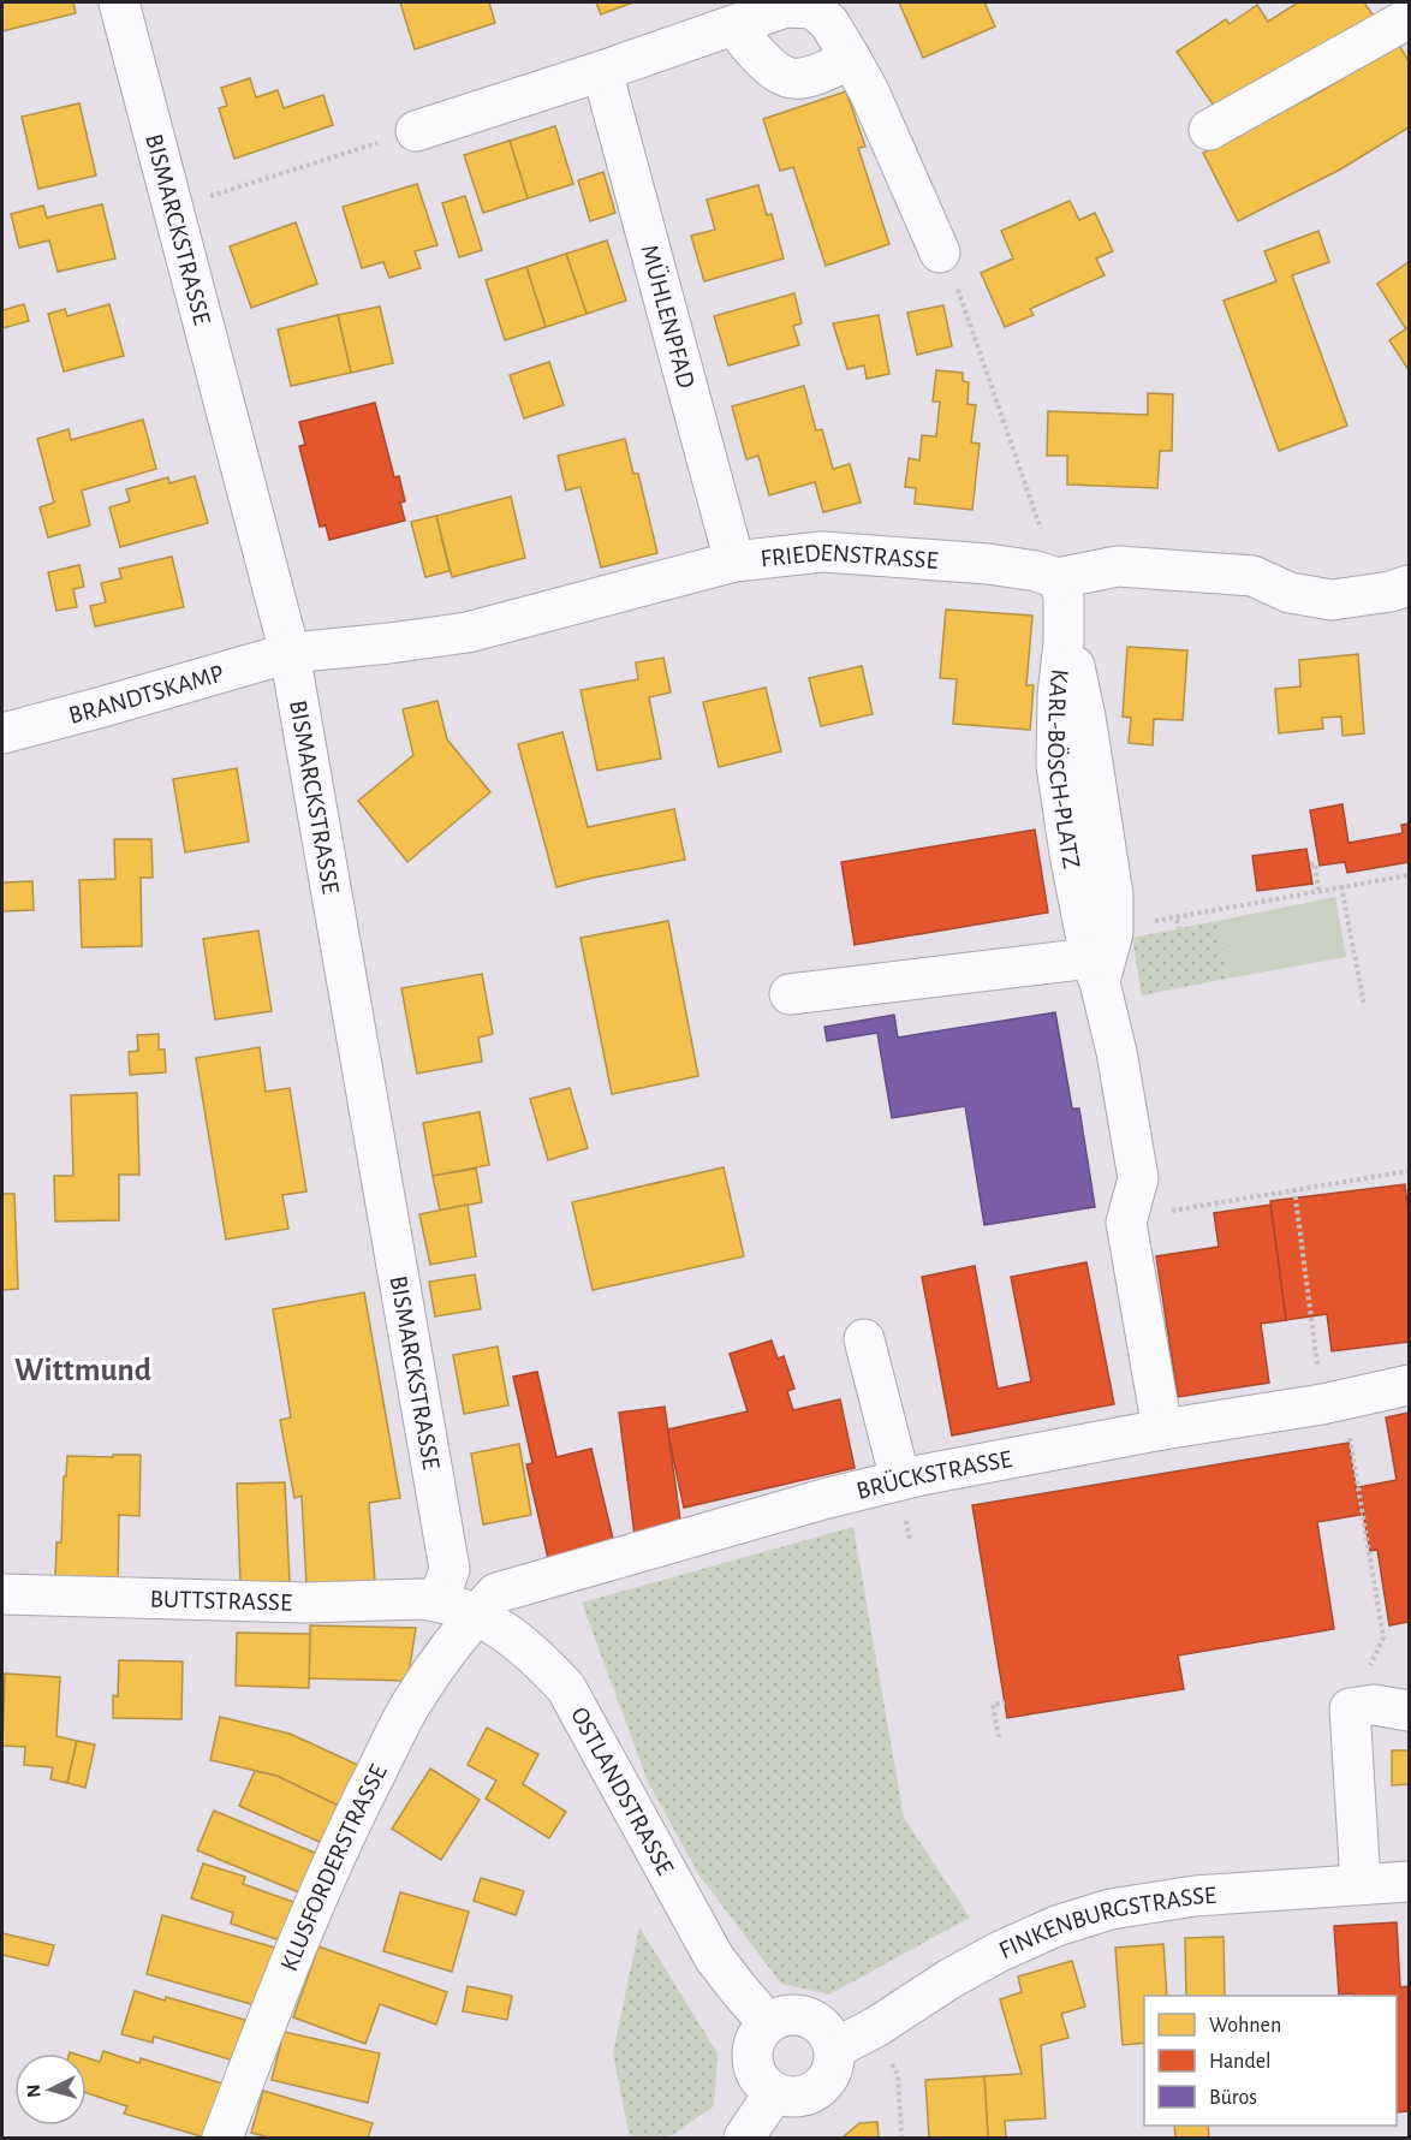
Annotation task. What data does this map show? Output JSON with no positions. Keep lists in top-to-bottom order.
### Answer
{
  "streets": {
    "street": [
      "BISMARCKSTRASSE",
      "MÜHLENPFAD",
      "FRIEDENSTRASSE",
      "BRANDTSKAMP",
      "KARL-BÖSCH-PLATZ",
      "BRÜCKSTRASSE",
      "BUTTSTRASSE",
      "OSTLANDSTRASSE",
      "KLUSFORDERSTRASSE",
      "FINKENBURGSTRASSE"
    ]
  },
  "crossings": [
    ["BISMARCKSTRASSE", "FRIEDENSTRASSE"],
    ["BISMARCKSTRASSE", "BRANDTSKAMP"],
    ["BISMARCKSTRASSE", "BUTTSTRASSE"],
    ["BISMARCKSTRASSE", "OSTLANDSTRASSE"],
    ["MÜHLENPFAD", "FRIEDENSTRASSE"],
    ["FRIEDENSTRASSE", "BRANDTSKAMP"],
    ["FRIEDENSTRASSE", "KARL-BÖSCH-PLATZ"],
    ["KARL-BÖSCH-PLATZ", "BRÜCKSTRASSE"],
    ["BRÜCKSTRASSE", "OSTLANDSTRASSE"],
    ["BRÜCKSTRASSE", "KLUSFORDERSTRASSE"],
    ["BUTTSTRASSE", "OSTLANDSTRASSE"],
    ["OSTLANDSTRASSE", "KLUSFORDERSTRASSE"],
    ["OSTLANDSTRASSE", "FINKENBURGSTRASSE"]
  ],
  "districts": ["Wittmund"],
  "legend": ["Wohnen", "Handel", "Büros"],
  "north": "left"
}
